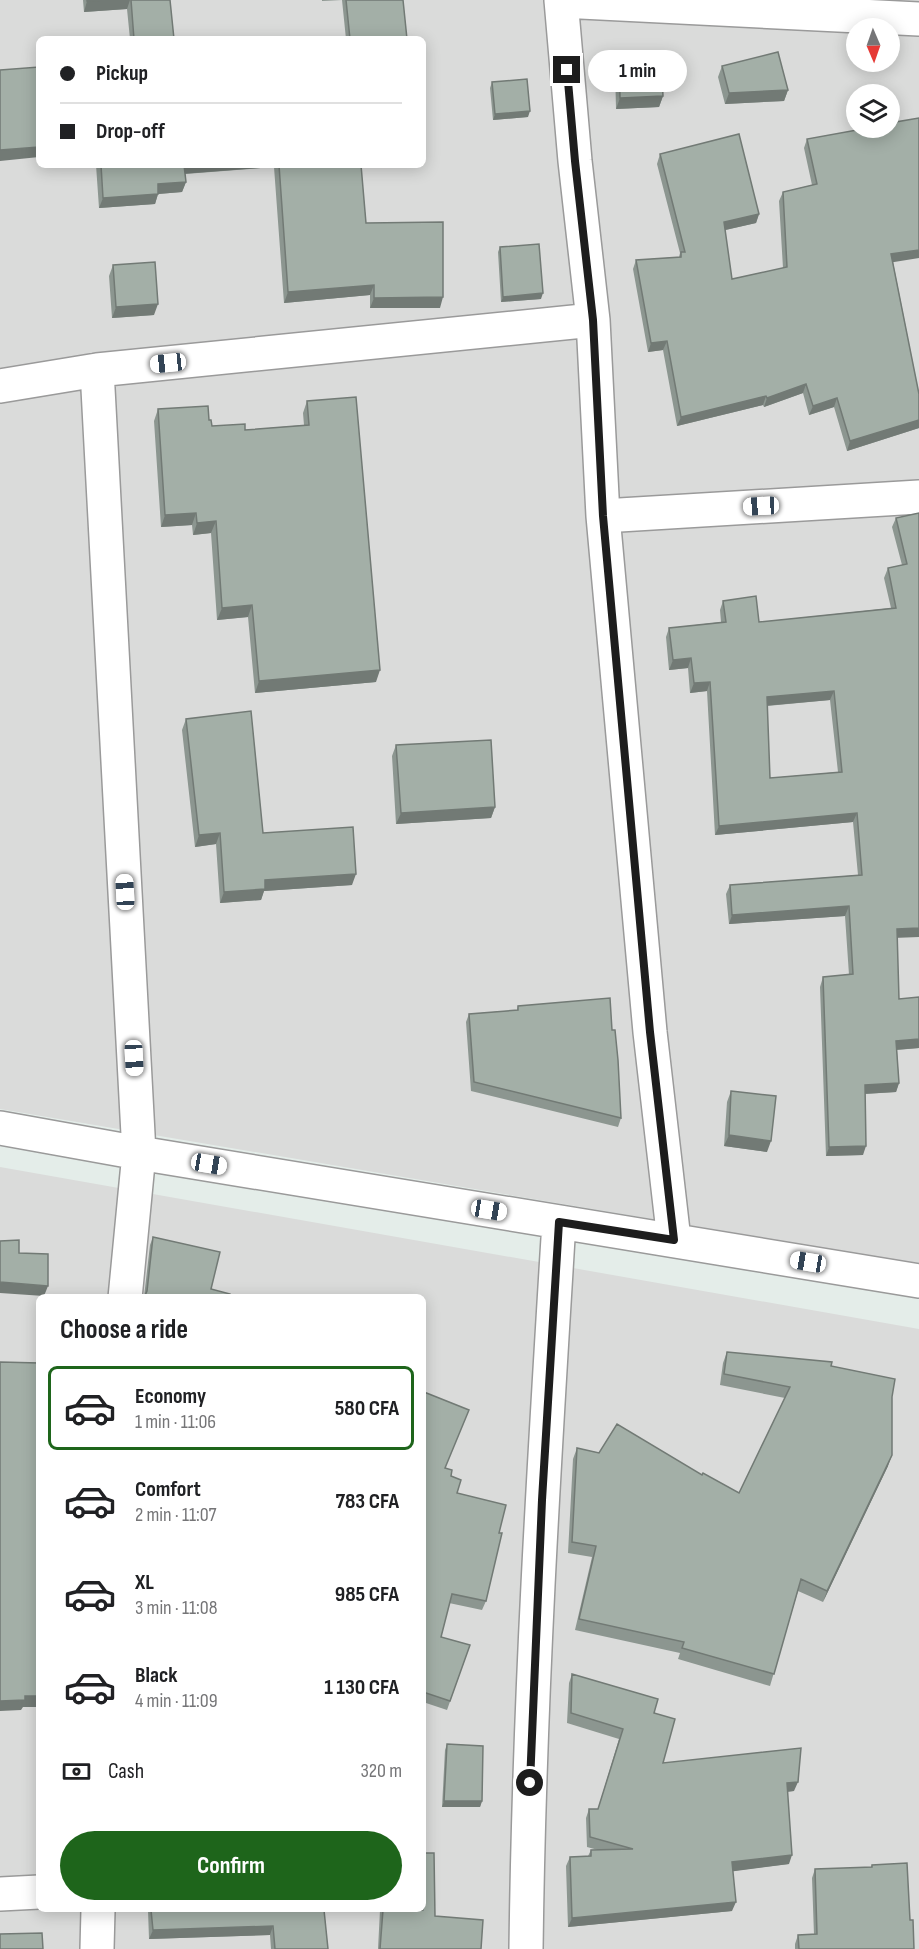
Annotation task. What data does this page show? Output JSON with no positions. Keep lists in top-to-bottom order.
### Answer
{
  "north": "bottom",
  "page": {
    "banner": ["Pickup", "Drop-off"],
    "bubble": "1 min",
    "heading": "Choose a ride",
    "list": [
      {
        "name": "Economy",
        "note": "1 min · 11:06",
        "value": "580 CFA"
      },
      {
        "name": "Comfort",
        "note": "2 min · 11:07",
        "value": "783 CFA"
      },
      {
        "name": "XL",
        "note": "3 min · 11:08",
        "value": "985 CFA"
      },
      {
        "name": "Black",
        "note": "4 min · 11:09",
        "value": "1 130 CFA"
      }
    ],
    "pay": ["Cash", "320 m"],
    "buttons": "Confirm"
  }
}
